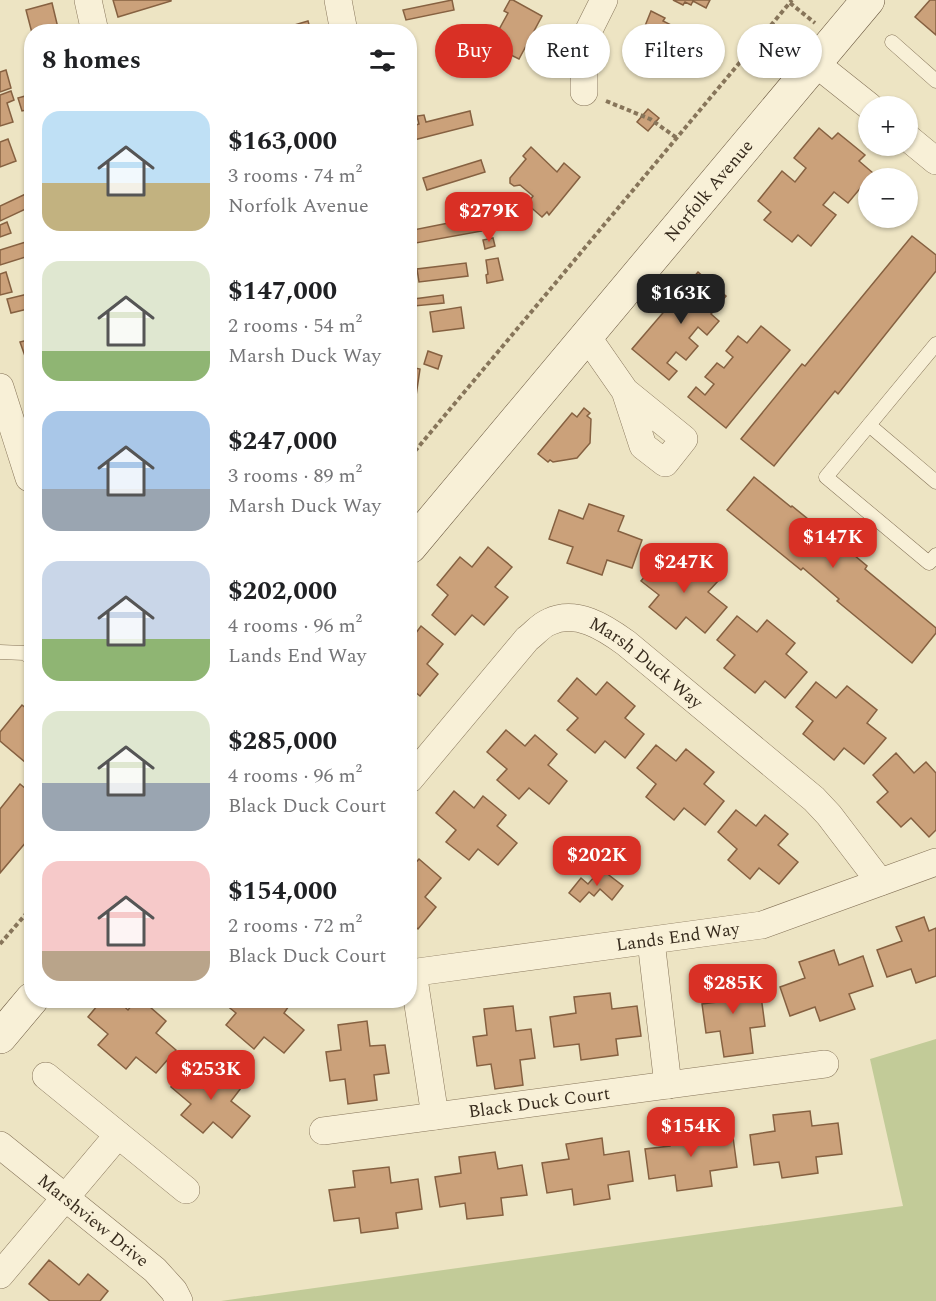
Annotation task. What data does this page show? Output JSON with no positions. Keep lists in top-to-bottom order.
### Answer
{
  "streets": {
    "main road": ["Norfolk Avenue"],
    "street": [
      "Marsh Duck Way",
      "Lands End Way",
      "Black Duck Court",
      "Marshview Drive"
    ]
  },
  "crossings": [
    ["Marsh Duck Way", "Lands End Way"]
  ],
  "page": {
    "chip": [
      "Buy",
      "Rent",
      "Filters",
      "New"
    ],
    "heading": "8 homes",
    "map_buttons": ["+", "−"],
    "list": [
      {
        "name": "$163,000",
        "note": "3 rooms · 74 m² · Norfolk Avenue"
      },
      {
        "name": "$147,000",
        "note": "2 rooms · 54 m² · Marsh Duck Way"
      },
      {
        "name": "$247,000",
        "note": "3 rooms · 89 m² · Marsh Duck Way"
      },
      {
        "name": "$202,000",
        "note": "4 rooms · 96 m² · Lands End Way"
      },
      {
        "name": "$285,000",
        "note": "4 rooms · 96 m² · Black Duck Court"
      },
      {
        "name": "$154,000",
        "note": "2 rooms · 72 m² · Black Duck Court"
      }
    ],
    "price": [
      "$279K",
      "$163K",
      "$147K",
      "$247K",
      "$202K",
      "$285K",
      "$253K",
      "$154K"
    ]
  }
}
